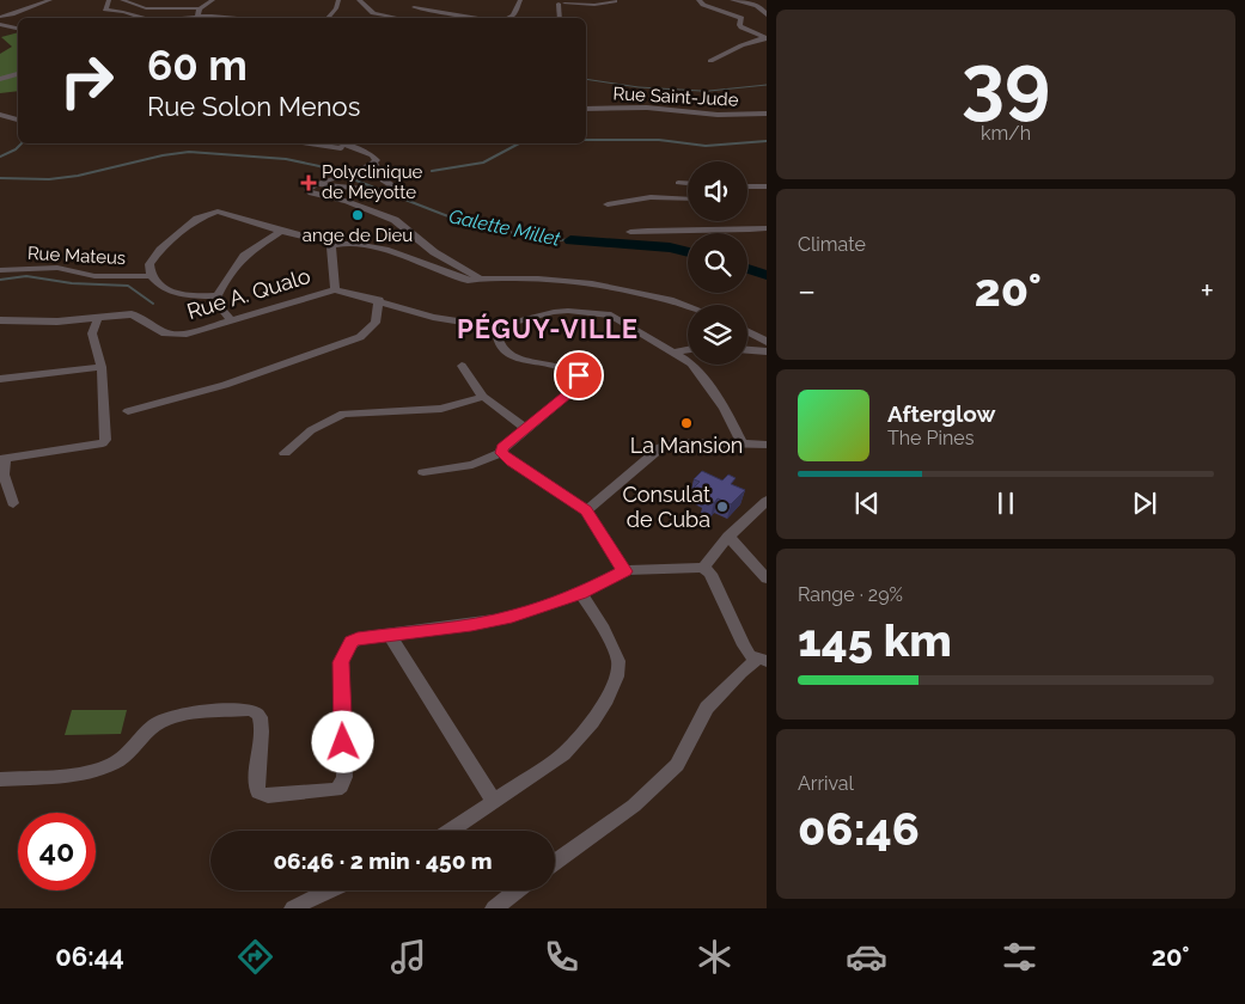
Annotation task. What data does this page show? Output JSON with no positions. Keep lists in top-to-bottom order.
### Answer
{
  "streets": {
    "street": ["Rue Saint-Jude", "Rue Mateus", "Rue A. Qualo"]
  },
  "districts": ["PÉGUY-VILLE"],
  "water": ["Galette Millet"],
  "places": {
    "health": ["Polyclinique de Meyotte"],
    "other": ["ange de Dieu", "La Mansion", "Consulat de Cuba"]
  },
  "page": {
    "tile": [
      ["39", "km/h"],
      "Climate",
      ["Range · 29%", "145 km"],
      ["Arrival", "06:46"]
    ],
    "turn": ["60 m", "Rue Solon Menos"],
    "heat": ["−", "20°", "+"],
    "song": ["Afterglow", "The Pines"],
    "limit": "40",
    "trip": "06:46 · 2 min · 450 m",
    "tabs": ["06:44", "20°"]
  }
}
